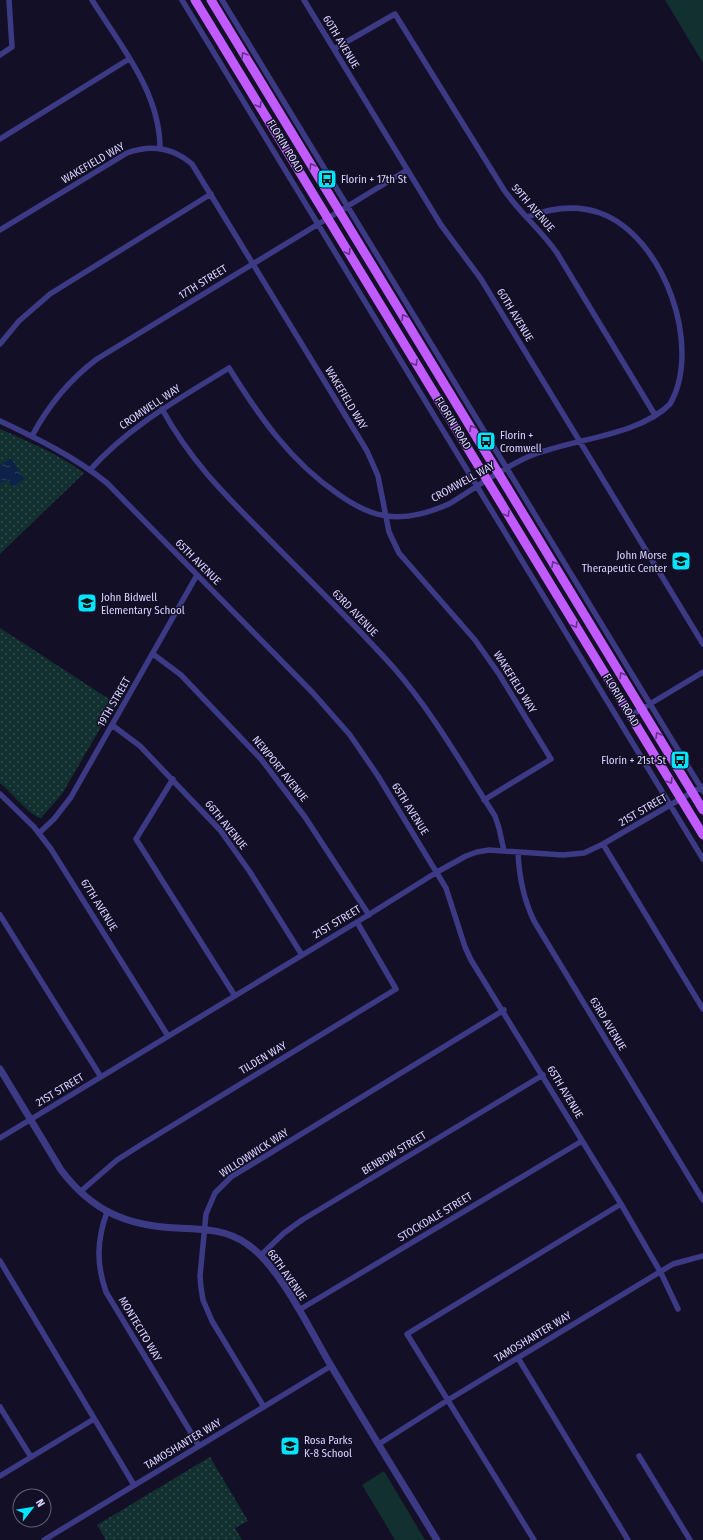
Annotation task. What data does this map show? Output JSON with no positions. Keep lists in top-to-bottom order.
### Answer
{
  "streets": {
    "main road": ["FLORIN ROAD"],
    "street": [
      "60TH AVENUE",
      "WAKEFIELD WAY",
      "59TH AVENUE",
      "17TH STREET",
      "CROMWELL WAY",
      "65TH AVENUE",
      "63RD AVENUE",
      "19TH STREET",
      "NEWPORT AVENUE",
      "21ST STREET",
      "66TH AVENUE",
      "67TH AVENUE",
      "TILDEN WAY",
      "WILLOWWICK WAY",
      "BENBOW STREET",
      "STOCKDALE STREET",
      "68TH AVENUE",
      "MONTECITO WAY",
      "TAMOSHANTER WAY"
    ]
  },
  "crossings": [
    ["60TH AVENUE", "59TH AVENUE"],
    ["60TH AVENUE", "17TH STREET"],
    ["60TH AVENUE", "CROMWELL WAY"],
    ["FLORIN ROAD", "17TH STREET"],
    ["FLORIN ROAD", "CROMWELL WAY"],
    ["FLORIN ROAD", "21ST STREET"],
    ["WAKEFIELD WAY", "17TH STREET"],
    ["WAKEFIELD WAY", "CROMWELL WAY"],
    ["WAKEFIELD WAY", "63RD AVENUE"],
    ["59TH AVENUE", "CROMWELL WAY"],
    ["17TH STREET", "65TH AVENUE"],
    ["CROMWELL WAY", "65TH AVENUE"],
    ["CROMWELL WAY", "63RD AVENUE"],
    ["65TH AVENUE", "19TH STREET"],
    ["65TH AVENUE", "21ST STREET"],
    ["65TH AVENUE", "WILLOWWICK WAY"],
    ["65TH AVENUE", "BENBOW STREET"],
    ["65TH AVENUE", "STOCKDALE STREET"],
    ["65TH AVENUE", "TAMOSHANTER WAY"],
    ["63RD AVENUE", "21ST STREET"],
    ["19TH STREET", "NEWPORT AVENUE"],
    ["19TH STREET", "66TH AVENUE"],
    ["19TH STREET", "67TH AVENUE"],
    ["NEWPORT AVENUE", "21ST STREET"],
    ["21ST STREET", "66TH AVENUE"],
    ["21ST STREET", "67TH AVENUE"],
    ["21ST STREET", "TILDEN WAY"],
    ["21ST STREET", "68TH AVENUE"],
    ["TILDEN WAY", "68TH AVENUE"],
    ["WILLOWWICK WAY", "68TH AVENUE"],
    ["WILLOWWICK WAY", "TAMOSHANTER WAY"],
    ["BENBOW STREET", "68TH AVENUE"],
    ["STOCKDALE STREET", "68TH AVENUE"],
    ["68TH AVENUE", "MONTECITO WAY"],
    ["68TH AVENUE", "TAMOSHANTER WAY"],
    ["MONTECITO WAY", "TAMOSHANTER WAY"]
  ],
  "places": {
    "bus stop": ["Florin + 17th St", "Florin + Cromwell", "Florin + 21st St"],
    "school or university": ["John Morse Therapeutic Center", "John Bidwell Elementary School", "Rosa Parks K-8 School"]
  },
  "north": "top right"
}
